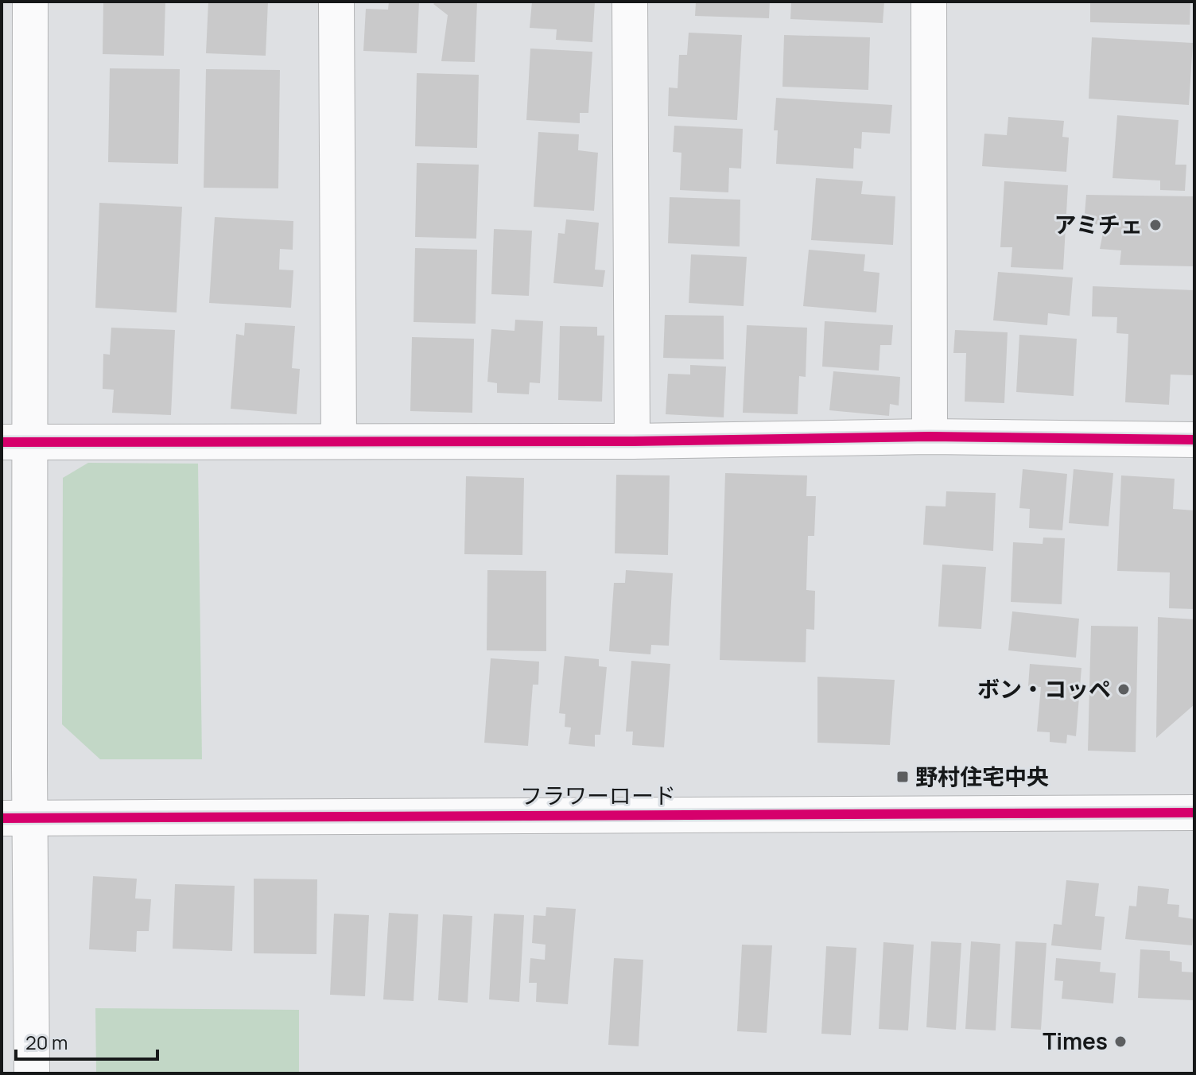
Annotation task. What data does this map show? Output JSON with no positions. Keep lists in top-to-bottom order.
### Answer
{
  "streets": {
    "street": ["フラワーロード"]
  },
  "places": {
    "other": ["アミチェ", "ボン・コッペ", "Times"],
    "transit": ["野村住宅中央"]
  },
  "scale_bar": "20 m"
}
